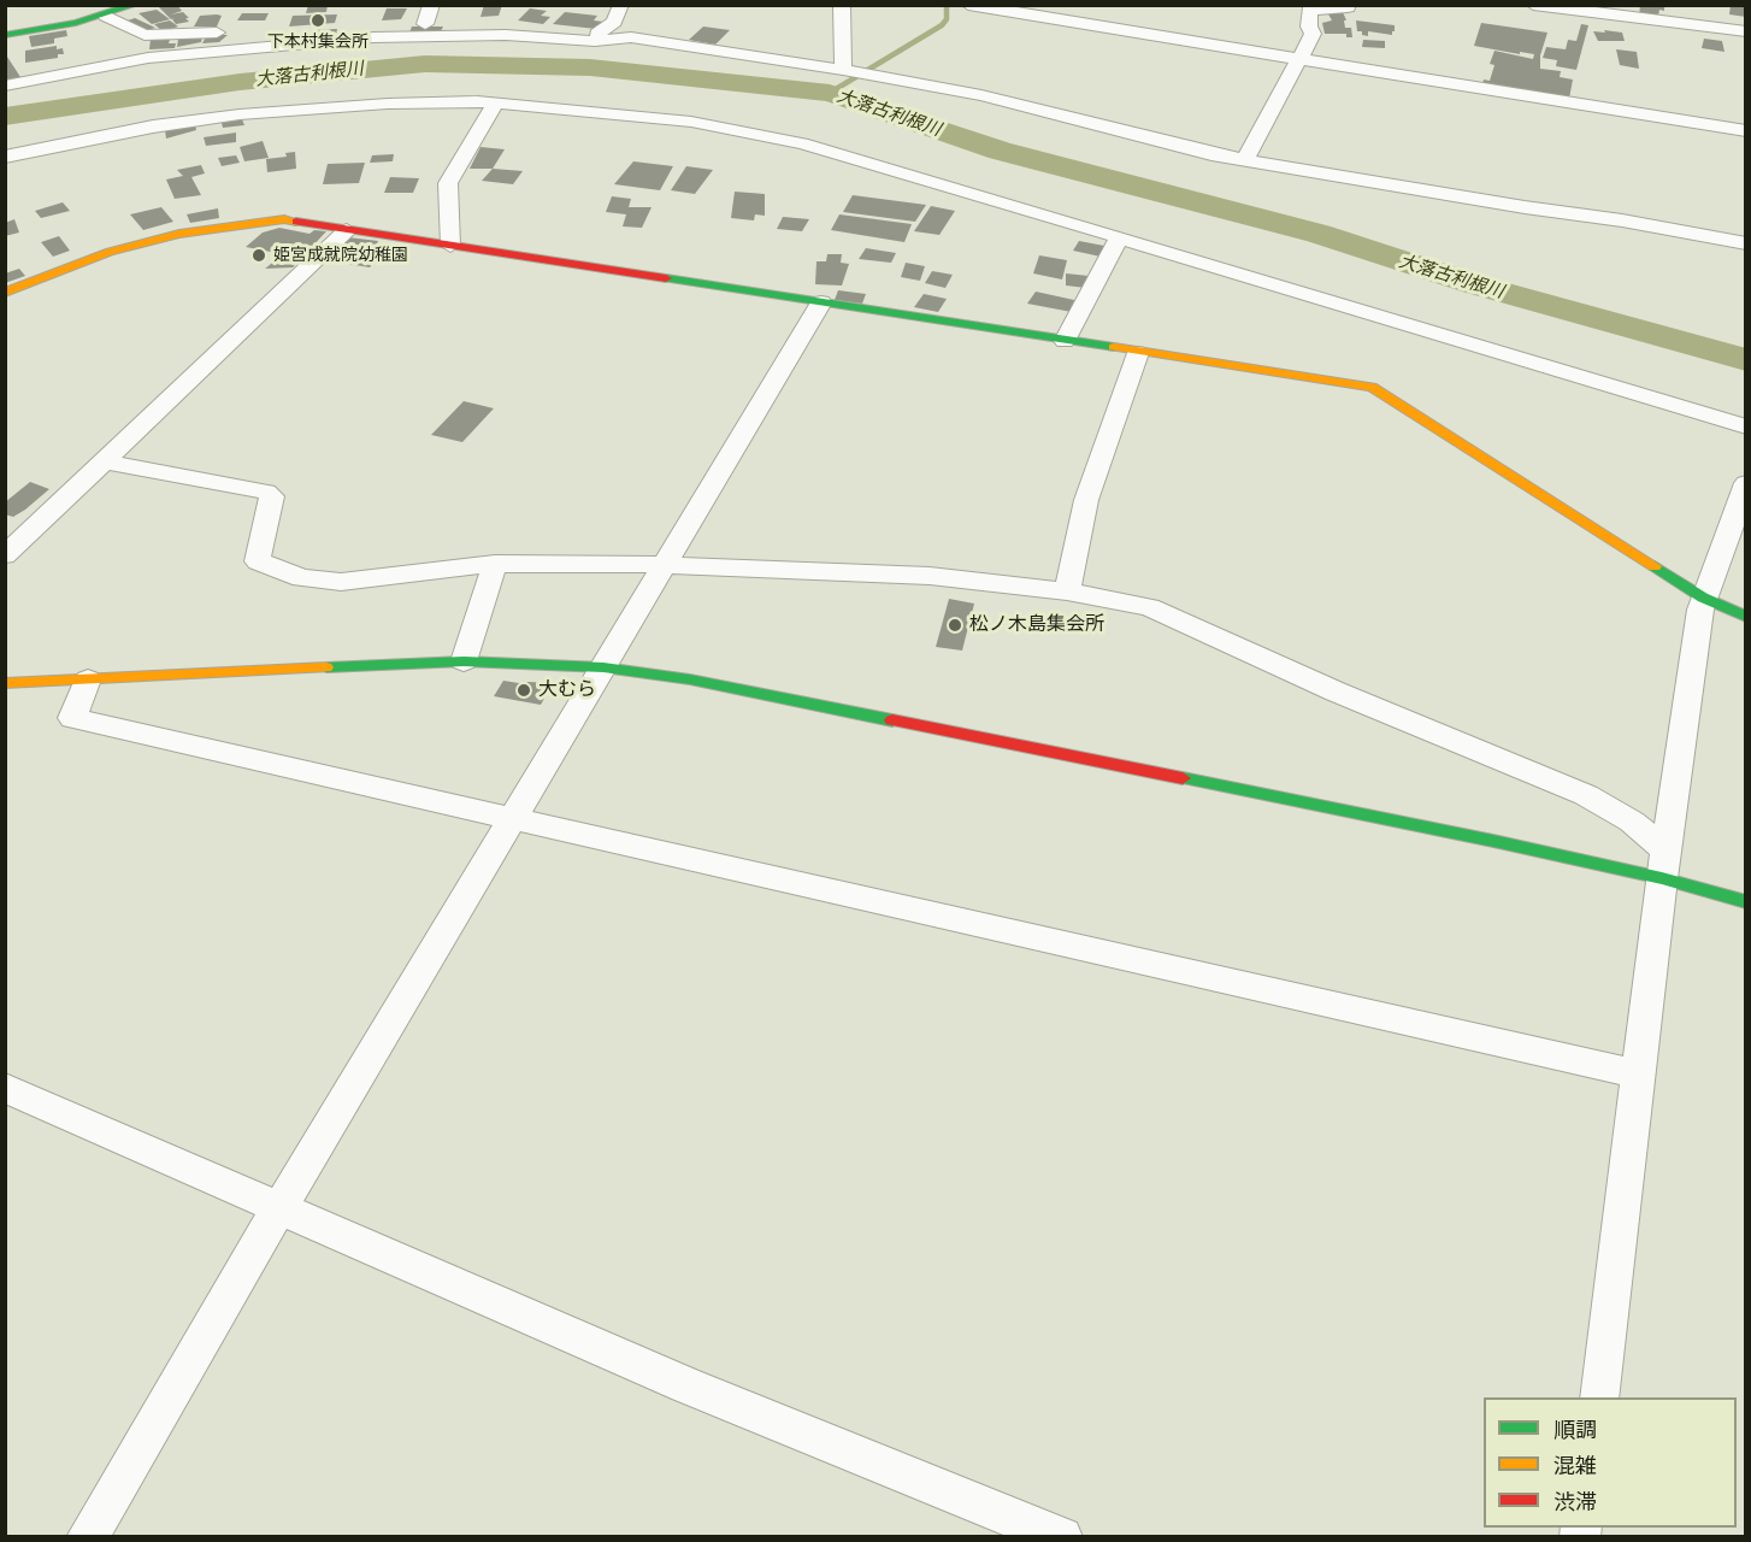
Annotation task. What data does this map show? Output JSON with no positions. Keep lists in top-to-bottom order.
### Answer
{
  "water": ["大落古利根川"],
  "places": [
    "下本村集会所",
    "姫宮成就院幼稚園",
    "松ノ木島集会所",
    "大むら"
  ],
  "legend": ["順調", "混雑", "渋滞"]
}
